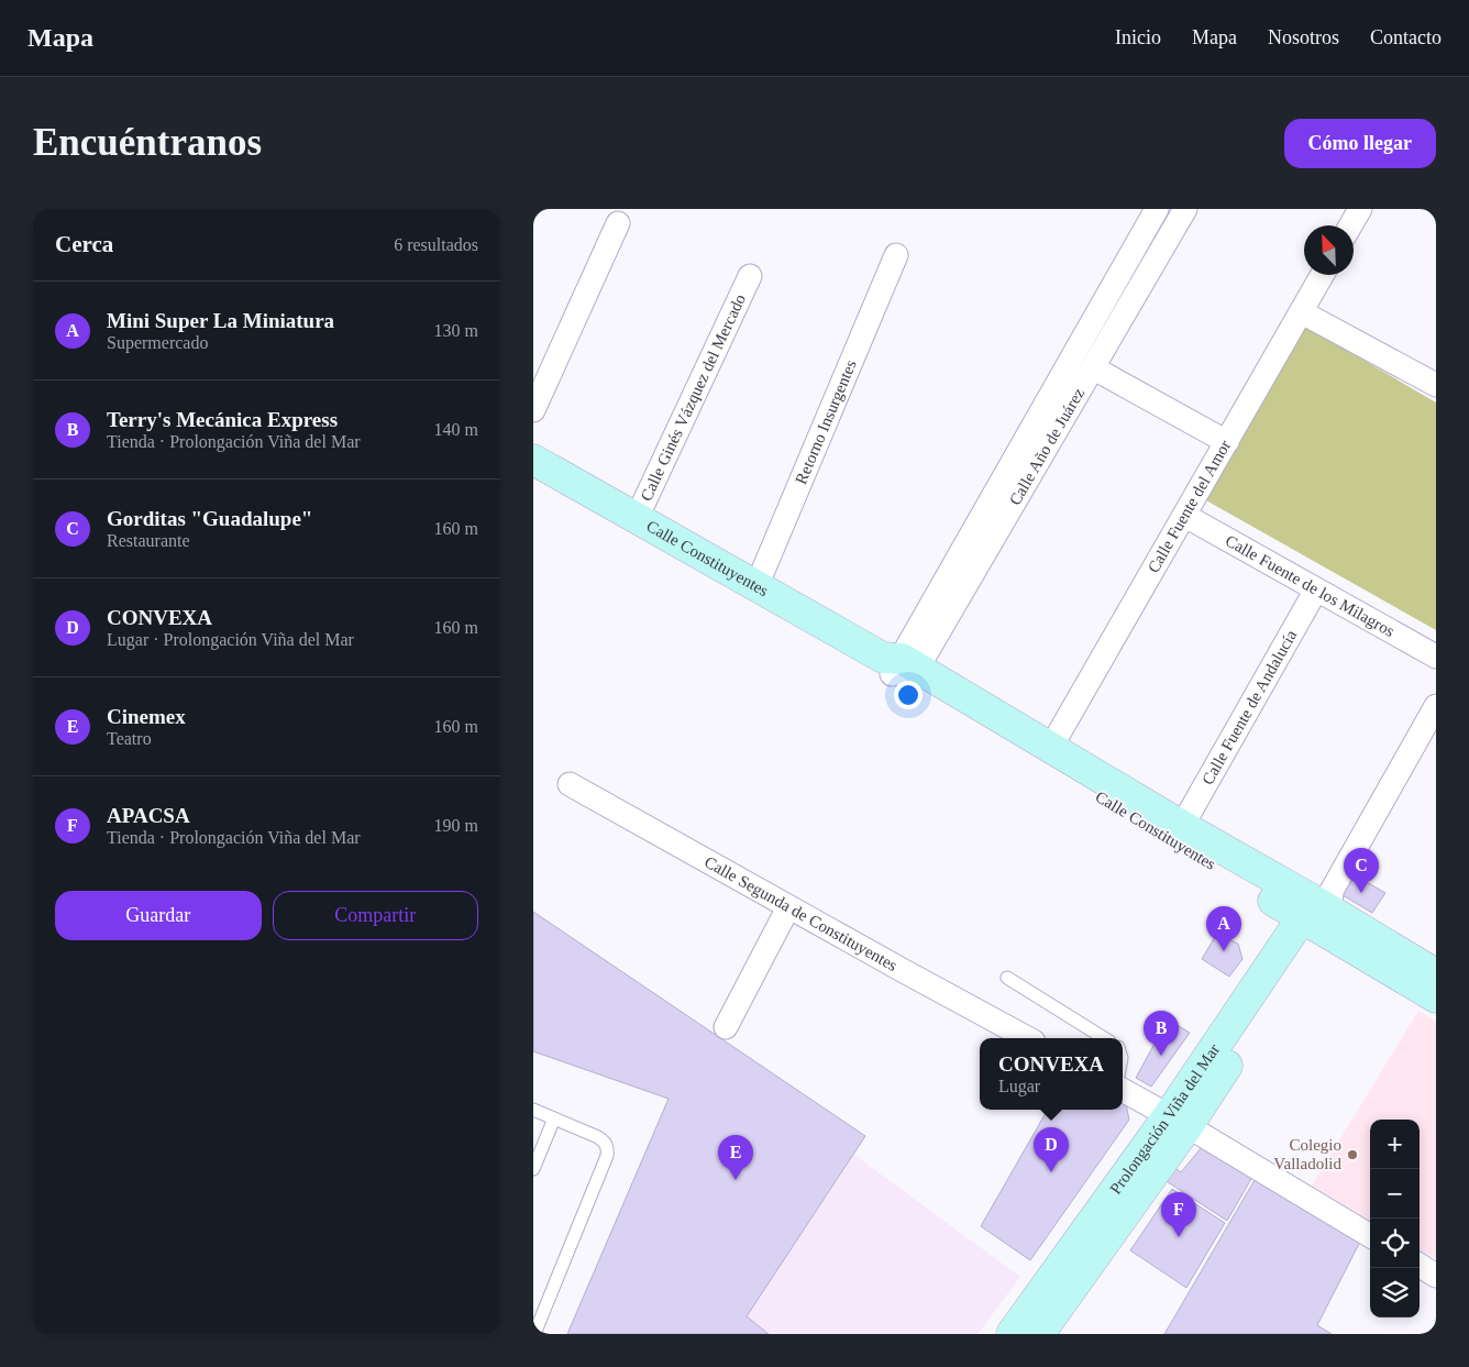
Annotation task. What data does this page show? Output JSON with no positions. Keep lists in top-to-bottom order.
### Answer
{
  "streets": {
    "street": [
      "Calle Ginés Vázquez del Mercado",
      "Retorno Insurgentes",
      "Calle Año de Juárez",
      "Calle Fuente del Amor",
      "Calle Constituyentes",
      "Calle Fuente de los Milagros",
      "Calle Fuente de Andalucía",
      "Calle Segunda de Constituyentes",
      "Prolongación Viña del Mar"
    ]
  },
  "crossings": [
    ["Calle Ginés Vázquez del Mercado", "Calle Constituyentes"],
    ["Retorno Insurgentes", "Calle Constituyentes"],
    ["Calle Año de Juárez", "Calle Constituyentes"],
    ["Calle Fuente del Amor", "Calle Constituyentes"],
    ["Calle Fuente del Amor", "Calle Fuente de los Milagros"],
    ["Calle Constituyentes", "Calle Fuente de Andalucía"],
    ["Calle Constituyentes", "Prolongación Viña del Mar"],
    ["Calle Fuente de los Milagros", "Calle Fuente de Andalucía"]
  ],
  "places": ["Colegio Valladolid"],
  "north": "top left",
  "page": {
    "header": "Mapa",
    "nav": [
      "Inicio",
      "Mapa",
      "Nosotros",
      "Contacto"
    ],
    "buttons": [
      "Cómo llegar",
      ["Guardar", "Compartir"]
    ],
    "title": "Encuéntranos",
    "heading": ["Cerca", "6 resultados"],
    "list": [
      {
        "mark": "A",
        "name": "Mini Super La Miniatura",
        "note": "Supermercado",
        "value": "130 m"
      },
      {
        "mark": "B",
        "name": "Terry's Mecánica Express",
        "note": "Tienda · Prolongación Viña del Mar",
        "value": "140 m"
      },
      {
        "mark": "C",
        "name": "Gorditas \"Guadalupe\"",
        "note": "Restaurante",
        "value": "160 m"
      },
      {
        "mark": "D",
        "name": "CONVEXA",
        "note": "Lugar · Prolongación Viña del Mar",
        "value": "160 m"
      },
      {
        "mark": "E",
        "name": "Cinemex",
        "note": "Teatro",
        "value": "160 m"
      },
      {
        "mark": "F",
        "name": "APACSA",
        "note": "Tienda · Prolongación Viña del Mar",
        "value": "190 m"
      }
    ],
    "pins": [
      "C",
      "A",
      "B",
      "D",
      "E",
      "F"
    ],
    "popup": ["CONVEXA", "Lugar"],
    "map_buttons": ["+", "−"]
  }
}
